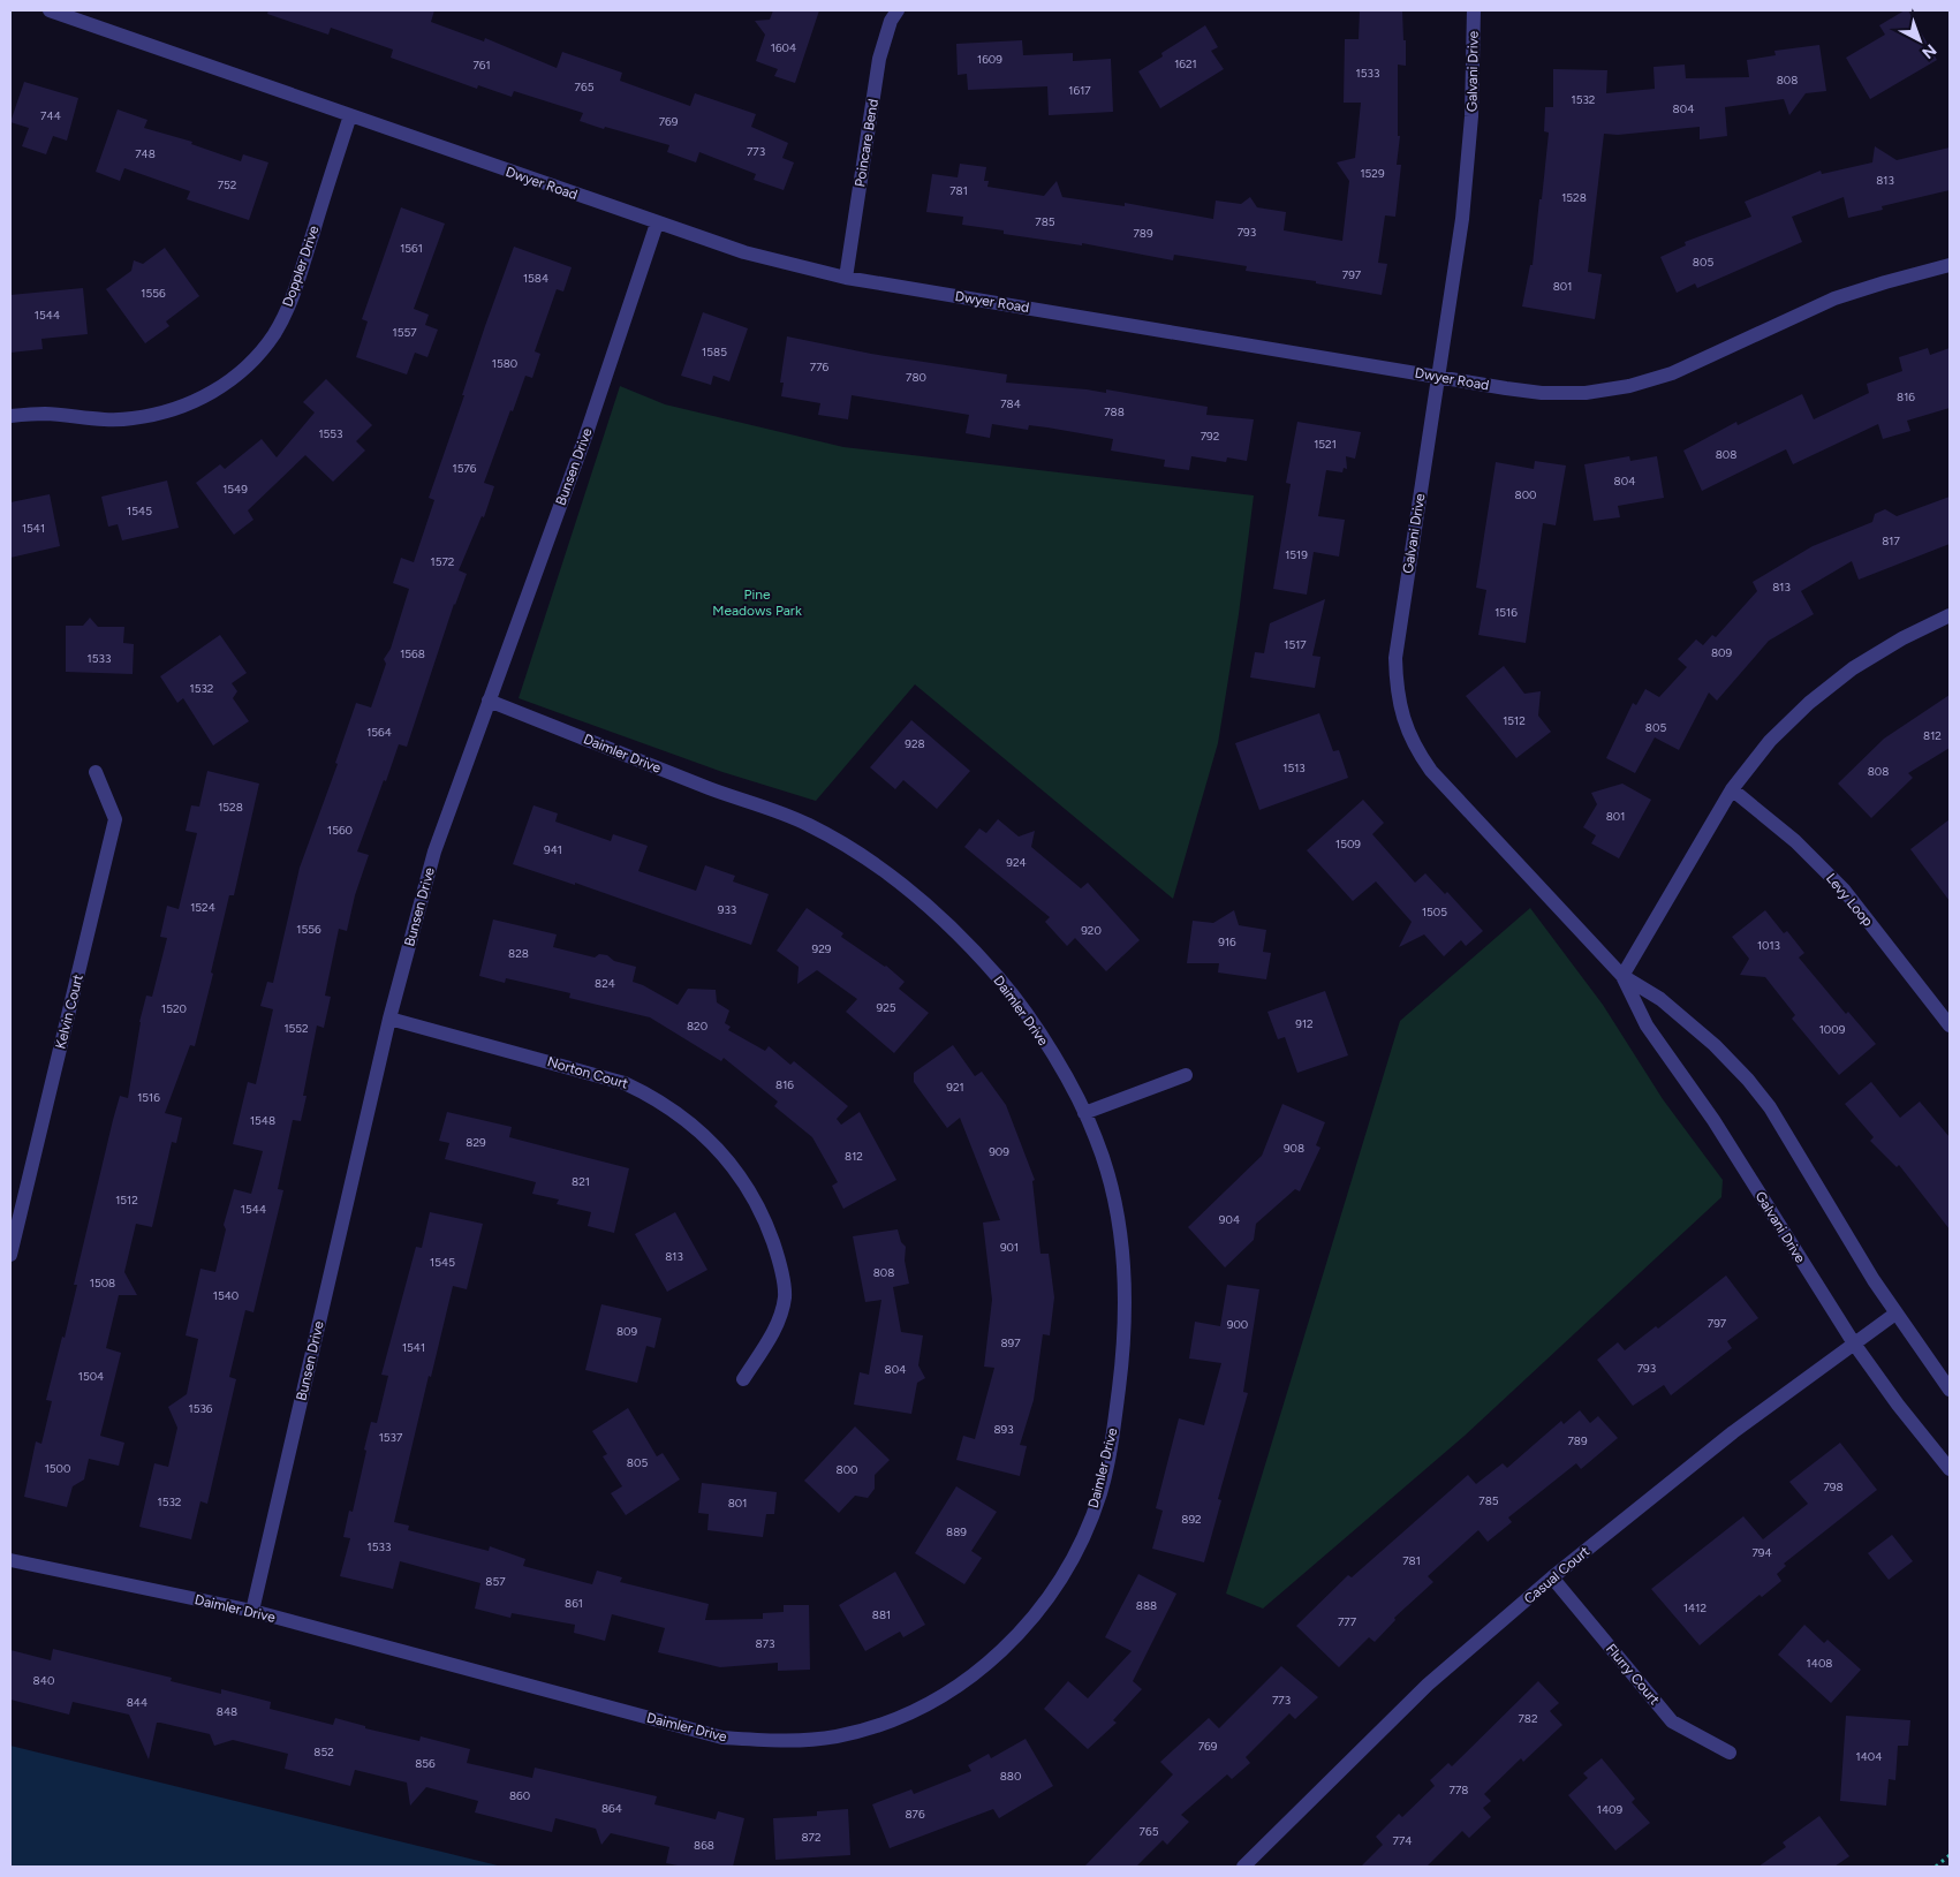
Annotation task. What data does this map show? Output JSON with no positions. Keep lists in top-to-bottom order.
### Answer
{
  "streets": {
    "street": [
      "Galvani Drive",
      "Poincare Bend",
      "Dwyer Road",
      "Doppler Drive",
      "Bunsen Drive",
      "Daimler Drive",
      "Levy Loop",
      "Kelvin Court",
      "Norton Court",
      "Casual Court",
      "Flurry Court"
    ]
  },
  "crossings": [
    ["Galvani Drive", "Dwyer Road"],
    ["Galvani Drive", "Casual Court"],
    ["Poincare Bend", "Dwyer Road"],
    ["Dwyer Road", "Doppler Drive"],
    ["Dwyer Road", "Bunsen Drive"],
    ["Bunsen Drive", "Daimler Drive"],
    ["Bunsen Drive", "Norton Court"],
    ["Casual Court", "Flurry Court"]
  ],
  "parks": ["Pine Meadows Park"],
  "house_numbers": [
    "1604",
    "1609",
    "1621",
    "761",
    "1533",
    "808",
    "765",
    "1617",
    "1532",
    "804",
    "744",
    "769",
    "773",
    "748",
    "1529",
    "813",
    "752",
    "781",
    "1528",
    "785",
    "793",
    "789",
    "1561",
    "805",
    "797",
    "1584",
    "801",
    "1556",
    "1544",
    "1557",
    "1585",
    "1580",
    "776",
    "780",
    "816",
    "784",
    "788",
    "1553",
    "792",
    "1521",
    "808",
    "1576",
    "804",
    "1549",
    "800",
    "1545",
    "1541",
    "817",
    "1519",
    "1572",
    "813",
    "1516",
    "1517",
    "809",
    "1568",
    "1533",
    "1532",
    "1512",
    "805",
    "1564",
    "812",
    "928",
    "1513",
    "808",
    "1528",
    "801",
    "1560",
    "1509",
    "941",
    "924",
    "1524",
    "933",
    "1505",
    "1556",
    "920",
    "916",
    "1013",
    "929",
    "828",
    "824",
    "925",
    "1520",
    "912",
    "820",
    "1552",
    "1009",
    "816",
    "921",
    "1516",
    "1548",
    "829",
    "908",
    "909",
    "812",
    "821",
    "1512",
    "1544",
    "904",
    "901",
    "813",
    "1545",
    "808",
    "1508",
    "1540",
    "797",
    "900",
    "809",
    "897",
    "1541",
    "793",
    "804",
    "1504",
    "1536",
    "893",
    "1537",
    "789",
    "805",
    "1500",
    "800",
    "798",
    "785",
    "1532",
    "801",
    "892",
    "889",
    "1533",
    "794",
    "781",
    "857",
    "861",
    "888",
    "1412",
    "881",
    "777",
    "873",
    "1408",
    "840",
    "773",
    "844",
    "848",
    "782",
    "769",
    "852",
    "1404",
    "856",
    "880",
    "778",
    "860",
    "864",
    "1409",
    "876",
    "765",
    "872",
    "774",
    "868"
  ],
  "north": "bottom right"
}
